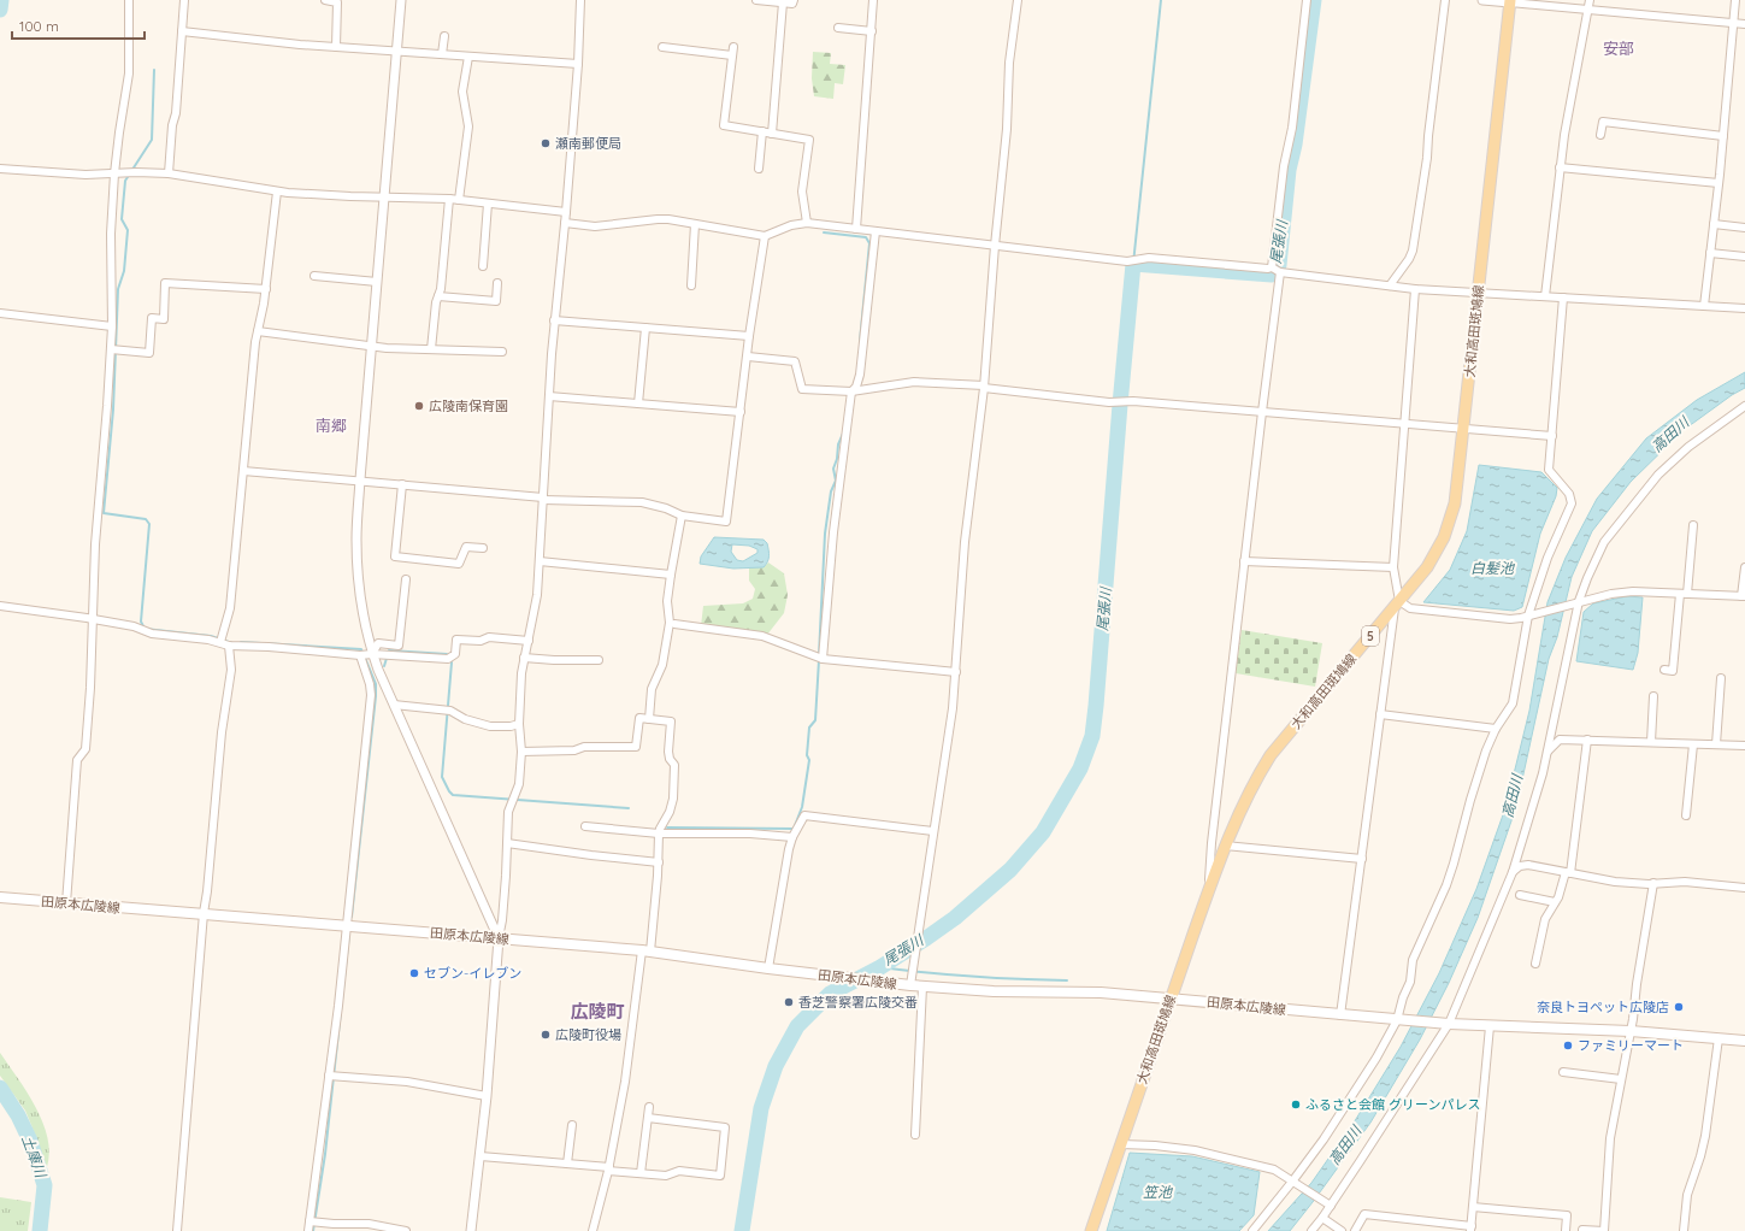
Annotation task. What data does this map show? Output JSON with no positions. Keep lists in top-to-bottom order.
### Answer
{
  "streets": {
    "main road": ["大和高田斑鳩線", "5", "田原本広陵線"]
  },
  "crossings": [
    ["大和高田斑鳩線", "田原本広陵線"]
  ],
  "districts": ["安部", "南郷", "広陵町"],
  "water": [
    "尾張川",
    "高田川",
    "白髪池",
    "土庫川",
    "笠池"
  ],
  "places": [
    "瀬南郵便局",
    "広陵南保育園",
    "セブン-イレブン",
    "香芝警察署広陵交番",
    "奈良トヨペット広陵店",
    "広陵町役場",
    "ファミリーマート",
    "ふるさと会館 グリーンパレス"
  ],
  "scale_bar": "100 m"
}
